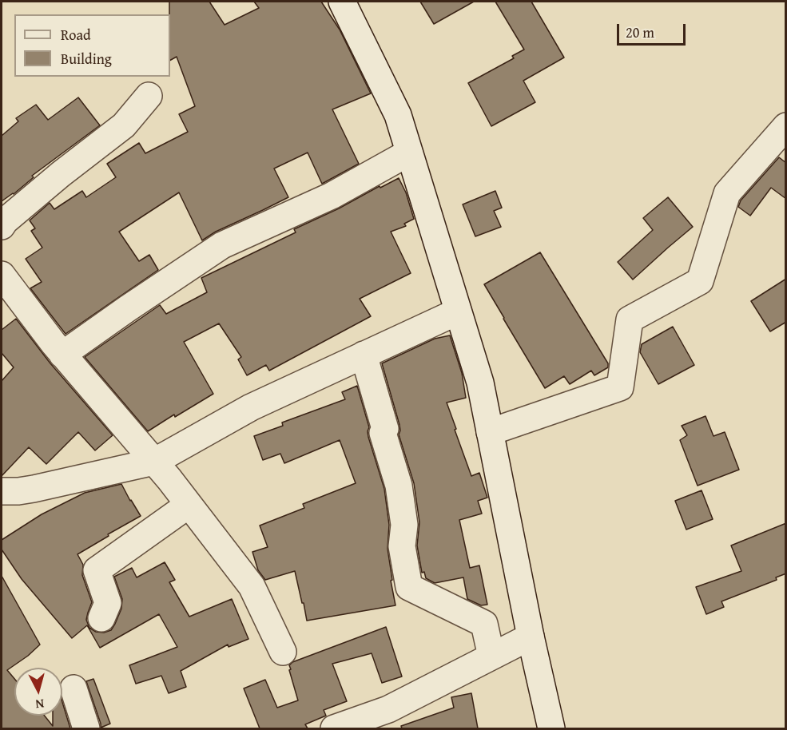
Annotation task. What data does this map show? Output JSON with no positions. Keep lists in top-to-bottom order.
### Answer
{
  "legend": ["Road", "Building"],
  "scale_bar": "20 m",
  "north": "bottom"
}
